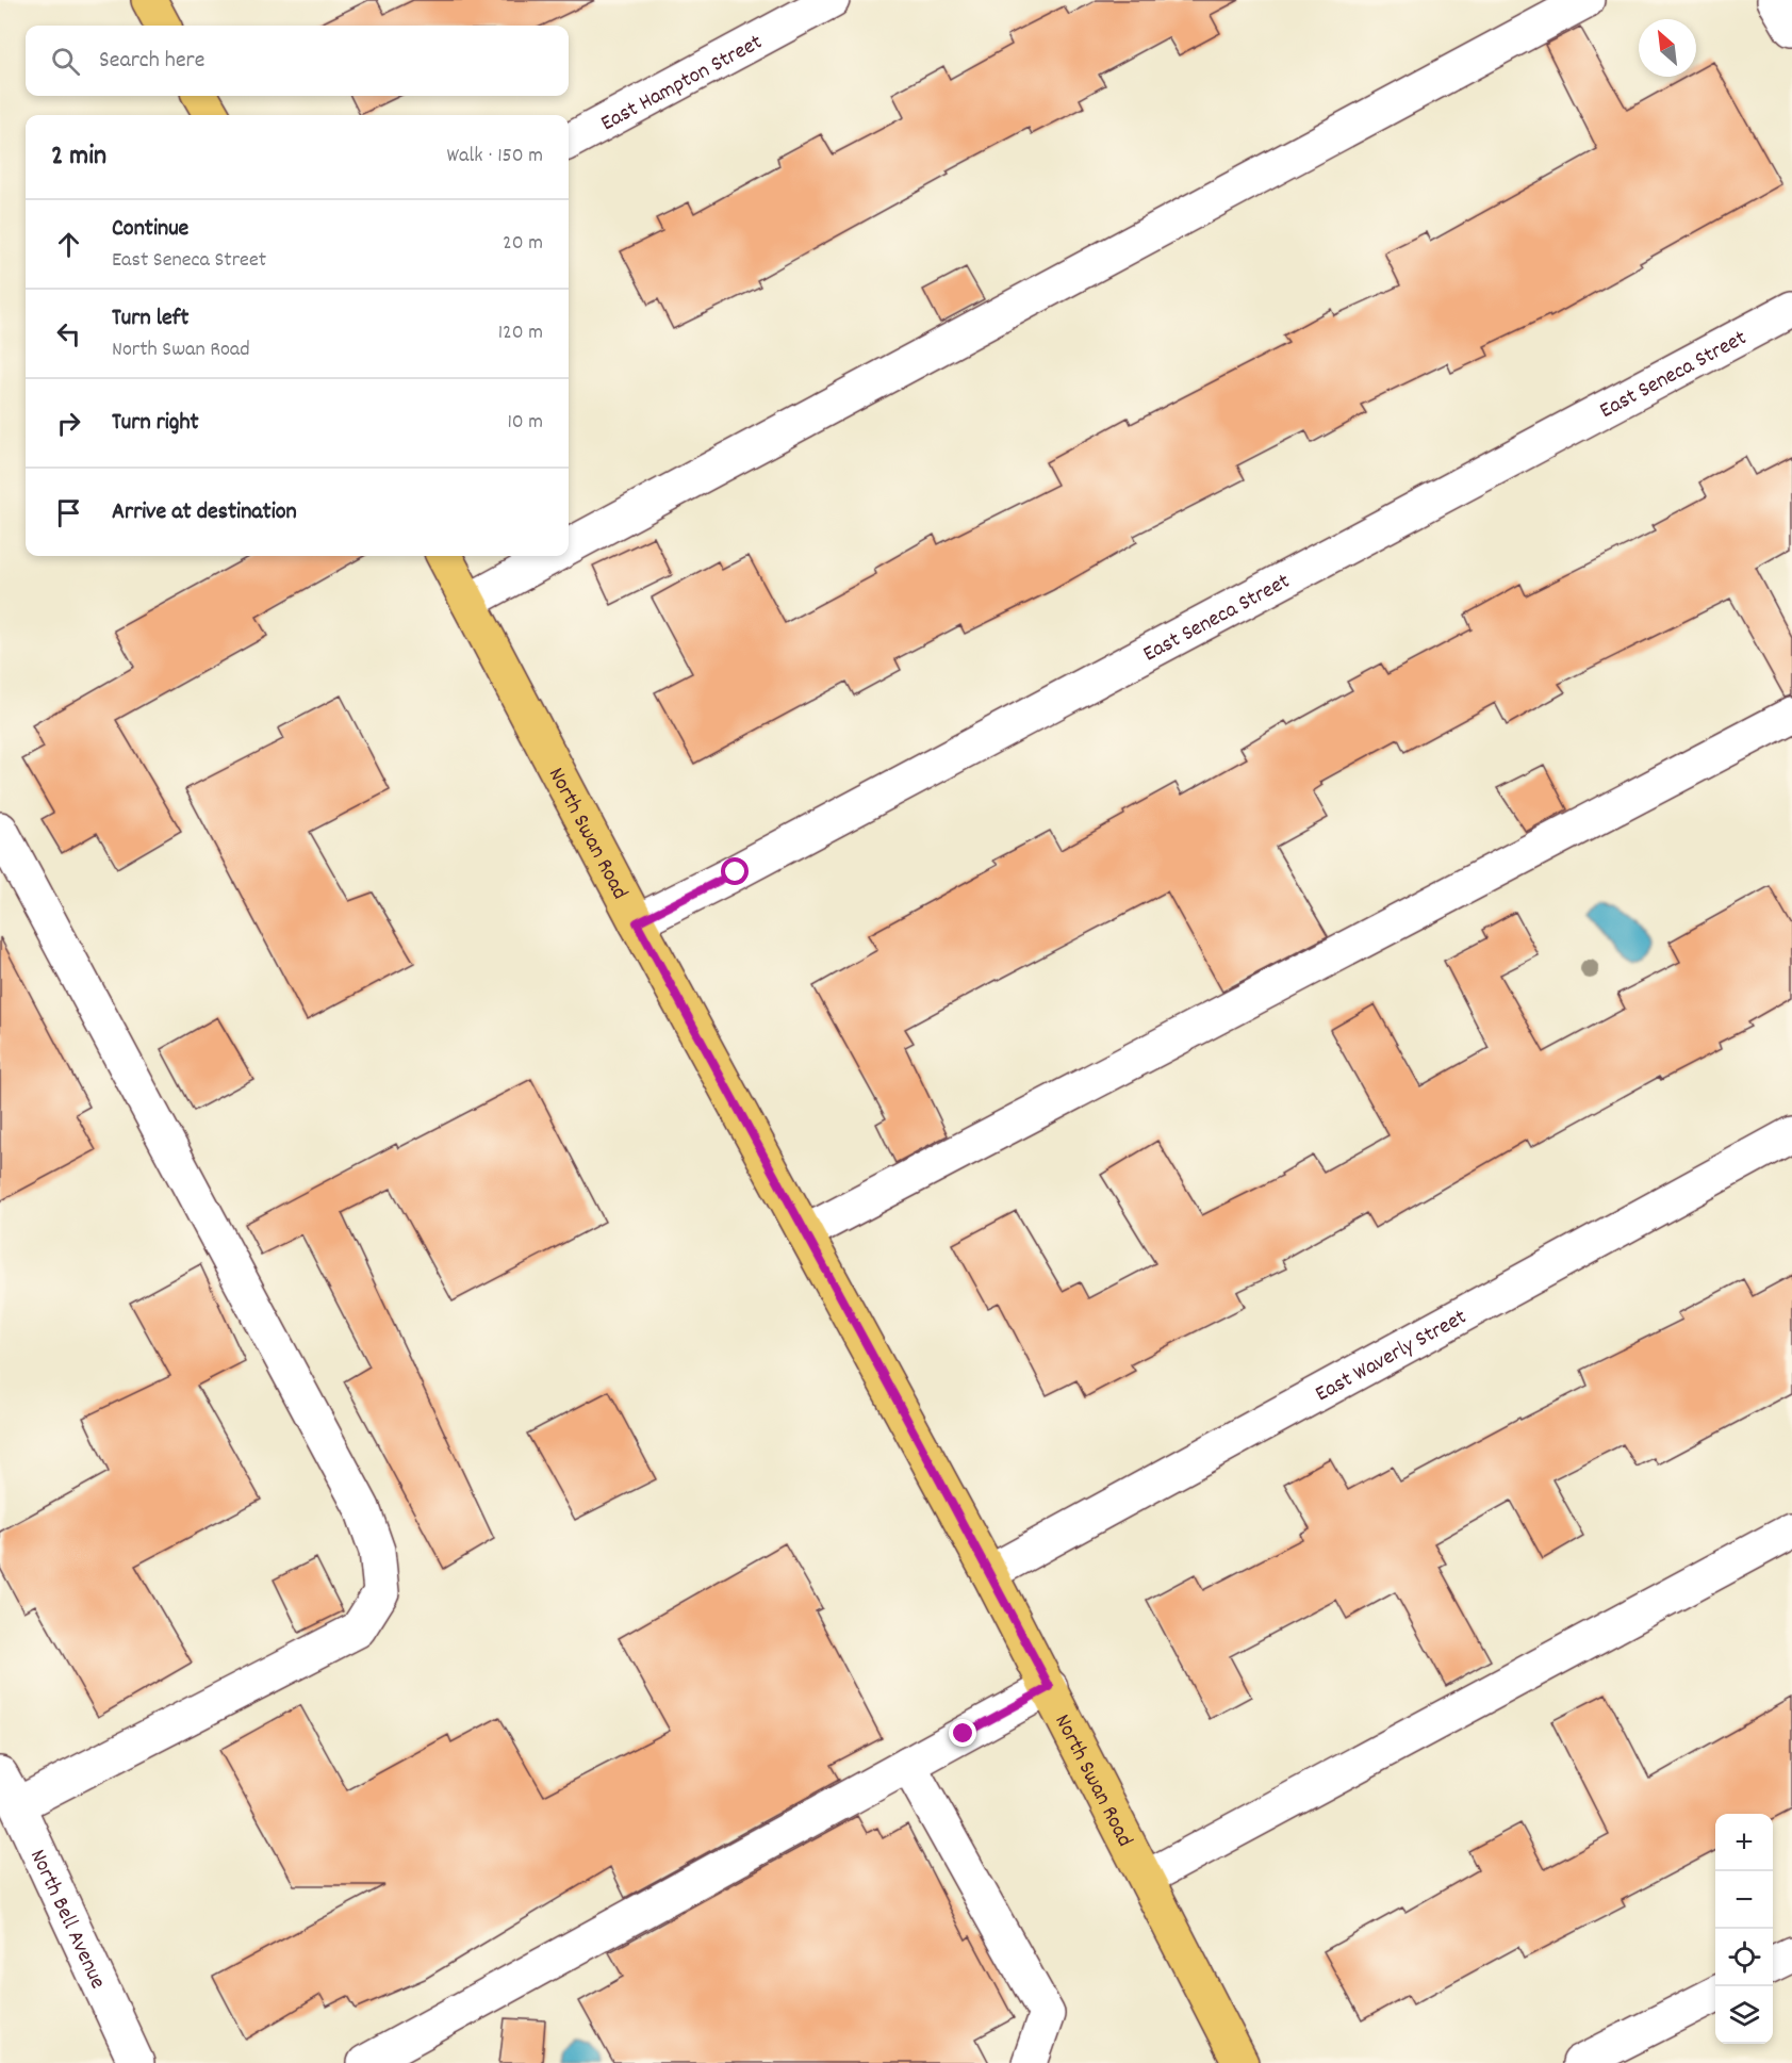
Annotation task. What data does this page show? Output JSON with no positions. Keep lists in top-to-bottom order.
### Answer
{
  "streets": {
    "main road": ["North Swan Road"],
    "street": [
      "East Hampton Street",
      "East Seneca Street",
      "East Waverly Street",
      "North Bell Avenue"
    ]
  },
  "crossings": [
    ["East Seneca Street", "North Swan Road"],
    ["North Swan Road", "East Waverly Street"]
  ],
  "north": "top left",
  "page": {
    "search": "Search here",
    "heading": ["2 min", "Walk · 150 m"],
    "list": [
      ["Continue", "East Seneca Street", "20 m"],
      ["Turn left", "North Swan Road", "120 m"],
      ["Turn right", "10 m"],
      "Arrive at destination"
    ],
    "map_buttons": ["+", "−"]
  }
}
